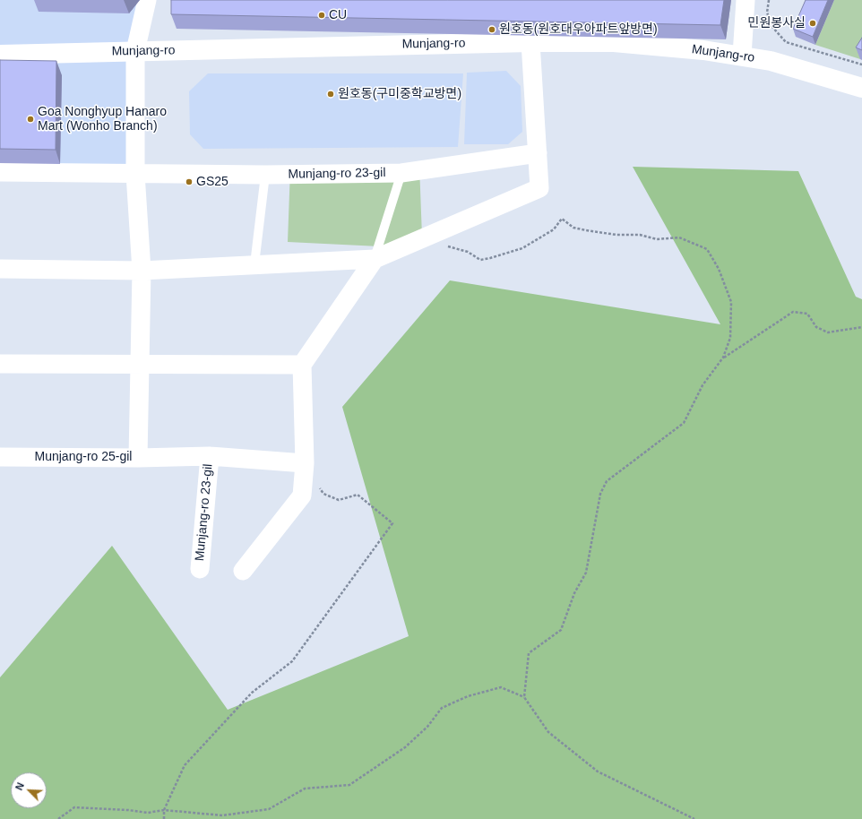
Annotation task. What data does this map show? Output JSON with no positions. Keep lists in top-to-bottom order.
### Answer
{
  "streets": {
    "street": ["Munjang-ro", "Munjang-ro 23-gil", "Munjang-ro 25-gil"]
  },
  "crossings": [
    ["Munjang-ro", "Munjang-ro 25-gil"],
    ["Munjang-ro 23-gil", "Munjang-ro 25-gil"]
  ],
  "places": [
    "CU",
    "민원봉사실",
    "원호동(원호대우아파트앞방면)",
    "원호동(구미중학교방면)",
    "Goa Nonghyup Hanaro Mart (Wonho Branch)",
    "GS25"
  ],
  "north": "top left"
}
